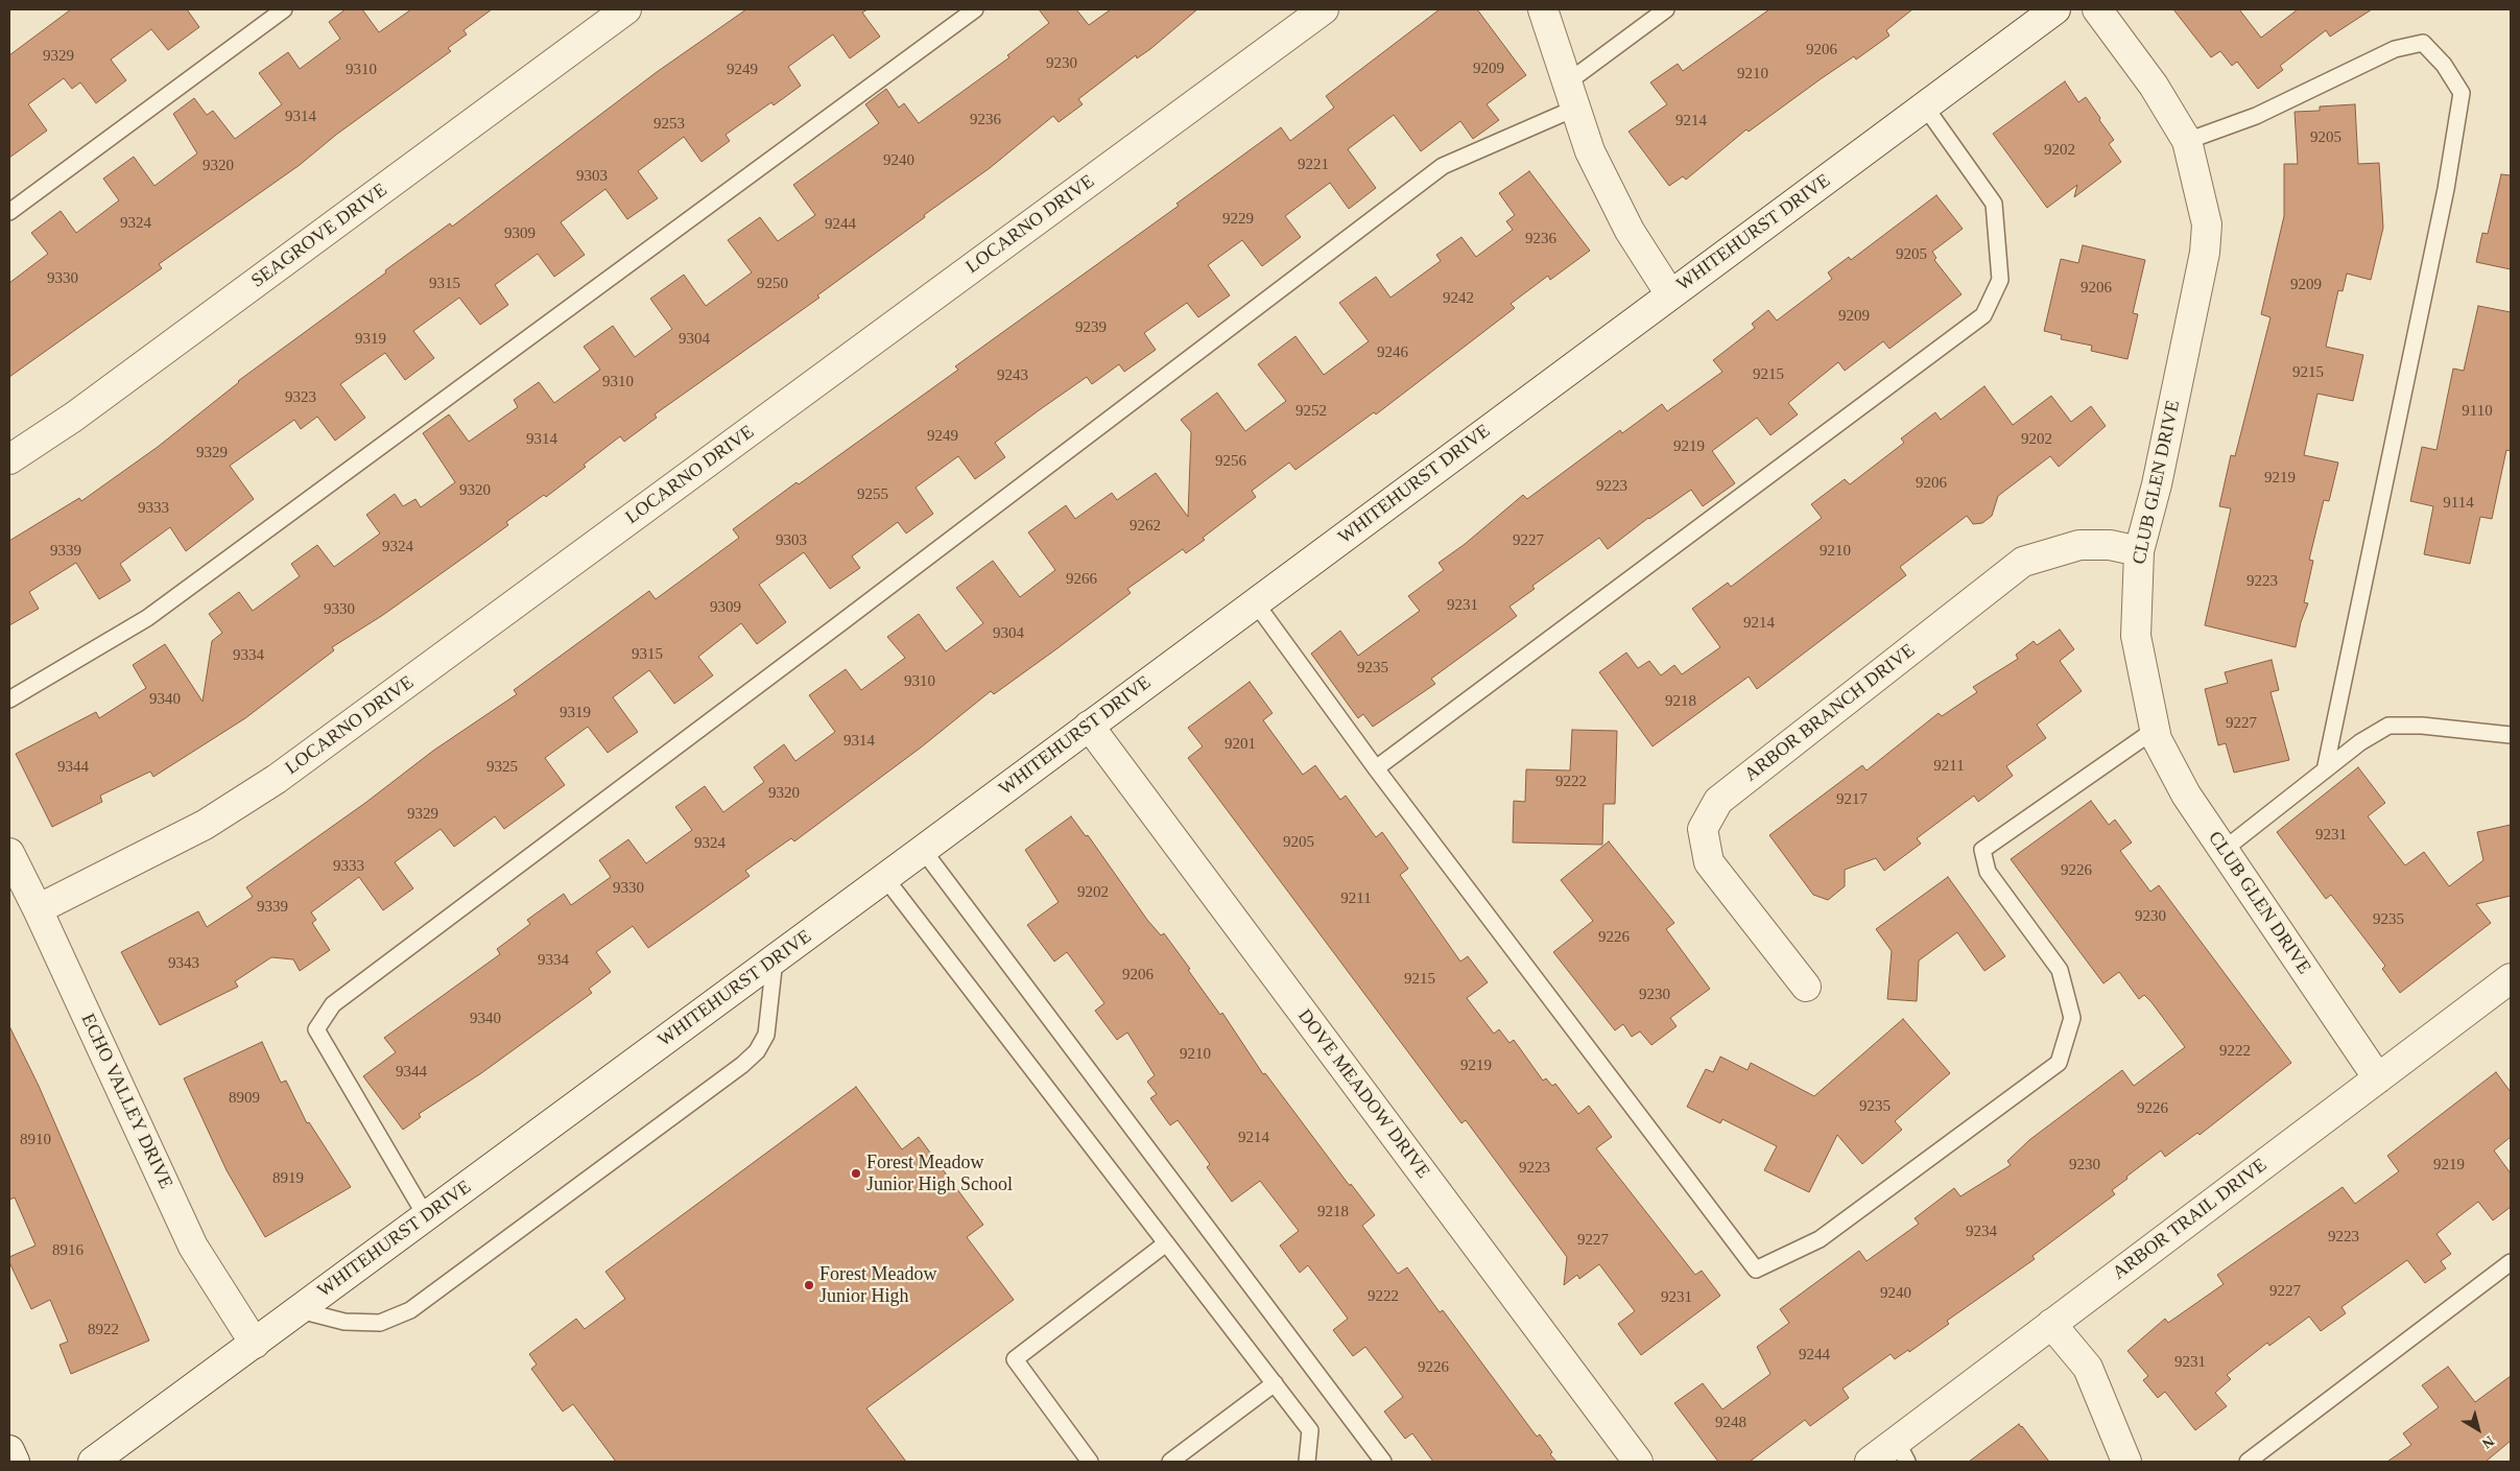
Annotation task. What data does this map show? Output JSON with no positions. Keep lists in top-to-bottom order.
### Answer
{
  "streets": {
    "street": [
      "LOCARNO DRIVE",
      "WHITEHURST DRIVE",
      "SEAGROVE DRIVE",
      "CLUB GLEN DRIVE",
      "ARBOR BRANCH DRIVE",
      "DOVE MEADOW DRIVE",
      "ECHO VALLEY DRIVE",
      "ARBOR TRAIL DRIVE"
    ]
  },
  "crossings": [
    ["LOCARNO DRIVE", "ECHO VALLEY DRIVE"],
    ["WHITEHURST DRIVE", "DOVE MEADOW DRIVE"],
    ["WHITEHURST DRIVE", "ECHO VALLEY DRIVE"],
    ["CLUB GLEN DRIVE", "ARBOR BRANCH DRIVE"],
    ["CLUB GLEN DRIVE", "ARBOR TRAIL DRIVE"]
  ],
  "places": ["Forest Meadow Junior High School", "Forest Meadow Junior High"],
  "house_numbers": [
    "9206",
    "9329",
    "9230",
    "9209",
    "9310",
    "9249",
    "9210",
    "9314",
    "9236",
    "9214",
    "9253",
    "9205",
    "9202",
    "9240",
    "9221",
    "9320",
    "9303",
    "9229",
    "9324",
    "9244",
    "9309",
    "9236",
    "9205",
    "9330",
    "9315",
    "9250",
    "9209",
    "9206",
    "9242",
    "9209",
    "9239",
    "9319",
    "9304",
    "9246",
    "9215",
    "9215",
    "9243",
    "9310",
    "9323",
    "9252",
    "9110",
    "9249",
    "9314",
    "9202",
    "9219",
    "9329",
    "9256",
    "9219",
    "9206",
    "9223",
    "9320",
    "9255",
    "9114",
    "9333",
    "9262",
    "9303",
    "9227",
    "9324",
    "9339",
    "9210",
    "9266",
    "9223",
    "9231",
    "9309",
    "9330",
    "9214",
    "9304",
    "9315",
    "9334",
    "9235",
    "9310",
    "9340",
    "9218",
    "9319",
    "9227",
    "9314",
    "9201",
    "9211",
    "9344",
    "9325",
    "9222",
    "9320",
    "9217",
    "9329",
    "9231",
    "9205",
    "9324",
    "9333",
    "9226",
    "9330",
    "9202",
    "9211",
    "9339",
    "9230",
    "9235",
    "9226",
    "9334",
    "9343",
    "9206",
    "9215",
    "9230",
    "9340",
    "9222",
    "9210",
    "9219",
    "9344",
    "8909",
    "9235",
    "9226",
    "9214",
    "8910",
    "9230",
    "9219",
    "9223",
    "8919",
    "9218",
    "9234",
    "9223",
    "9227",
    "8916",
    "9227",
    "9240",
    "9222",
    "9231",
    "8922",
    "9244",
    "9231",
    "9226",
    "9248"
  ],
  "north": "bottom right"
}
